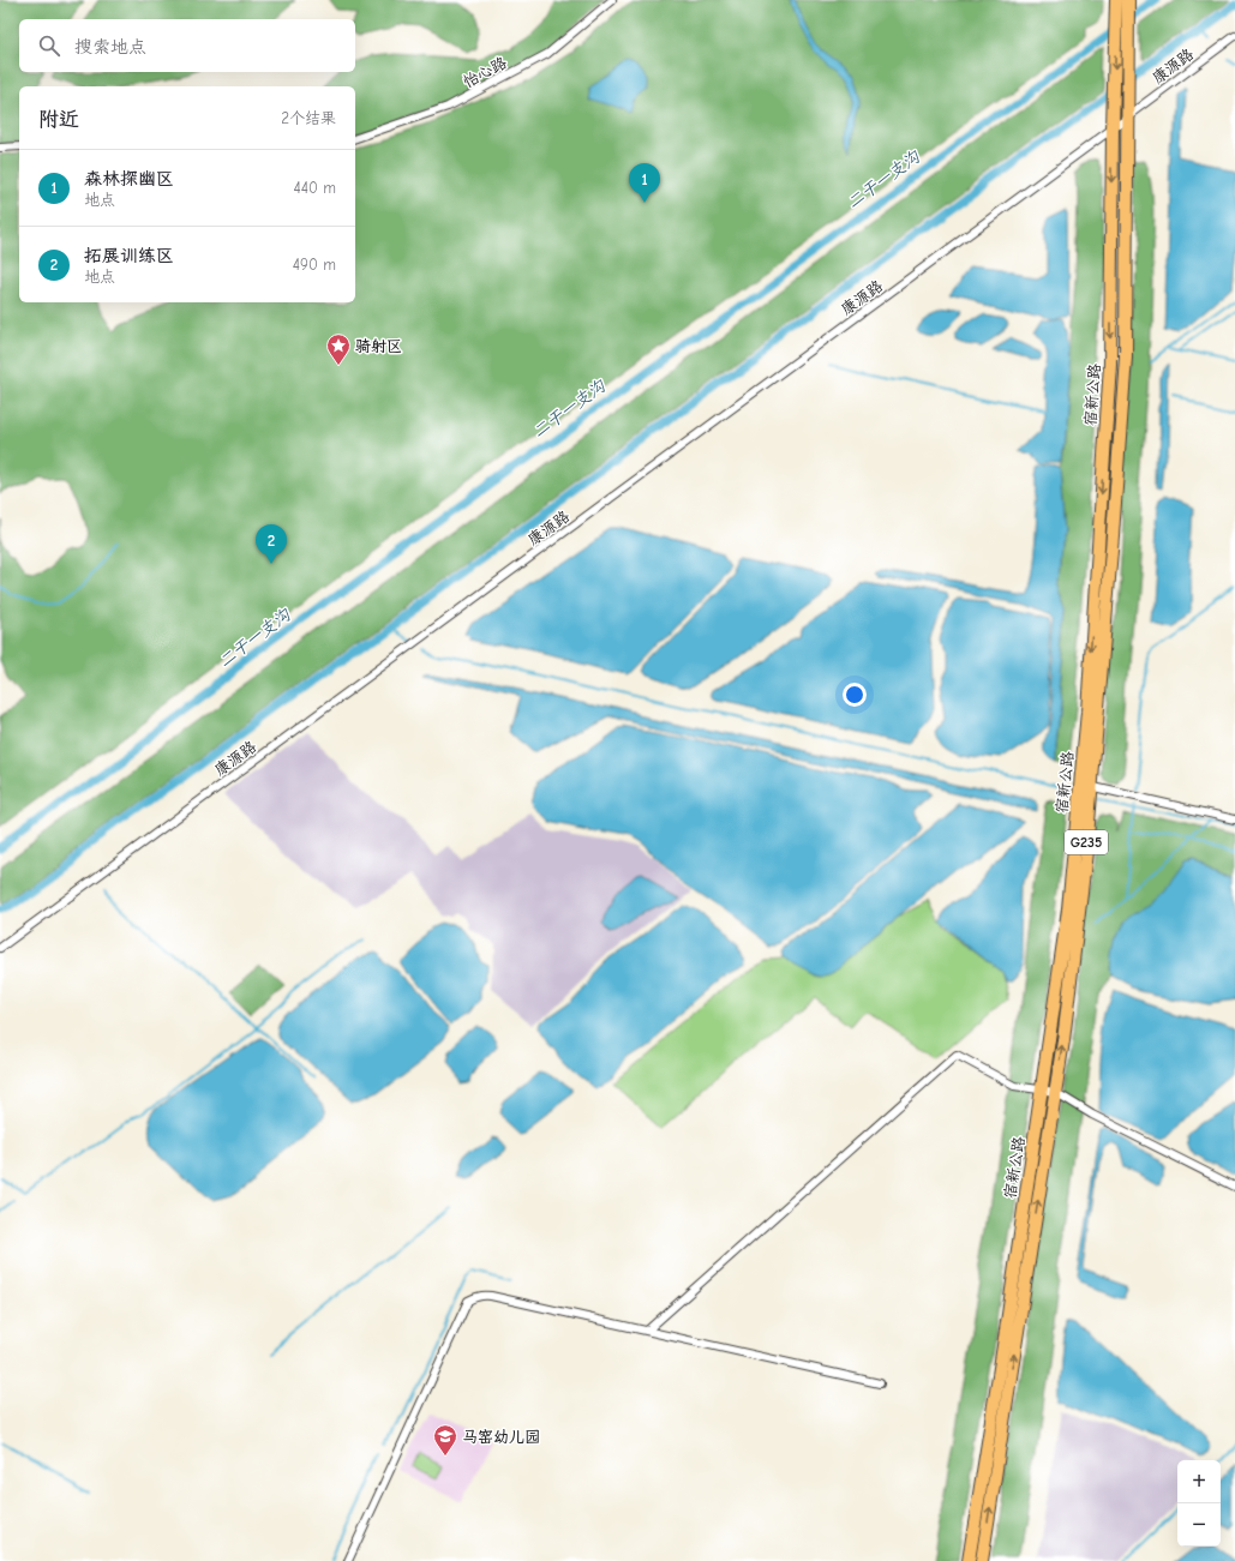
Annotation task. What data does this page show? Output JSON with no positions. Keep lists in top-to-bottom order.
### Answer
{
  "streets": {
    "highway": ["宿新公路", "G235"],
    "street": ["康源路", "怡心路"]
  },
  "crossings": [
    ["康源路", "宿新公路"]
  ],
  "water": ["二干一支沟"],
  "places": {
    "place": ["骑射区"],
    "school or university": ["马窑幼儿园"]
  },
  "page": {
    "search": "搜索地点",
    "heading": ["附近", "2个结果"],
    "list": [
      {
        "mark": "1",
        "name": "森林探幽区",
        "note": "地点",
        "value": "440 m"
      },
      {
        "mark": "2",
        "name": "拓展训练区",
        "note": "地点",
        "value": "490 m"
      }
    ],
    "pins": ["1", "2"],
    "map_buttons": ["+", "−"]
  }
}
